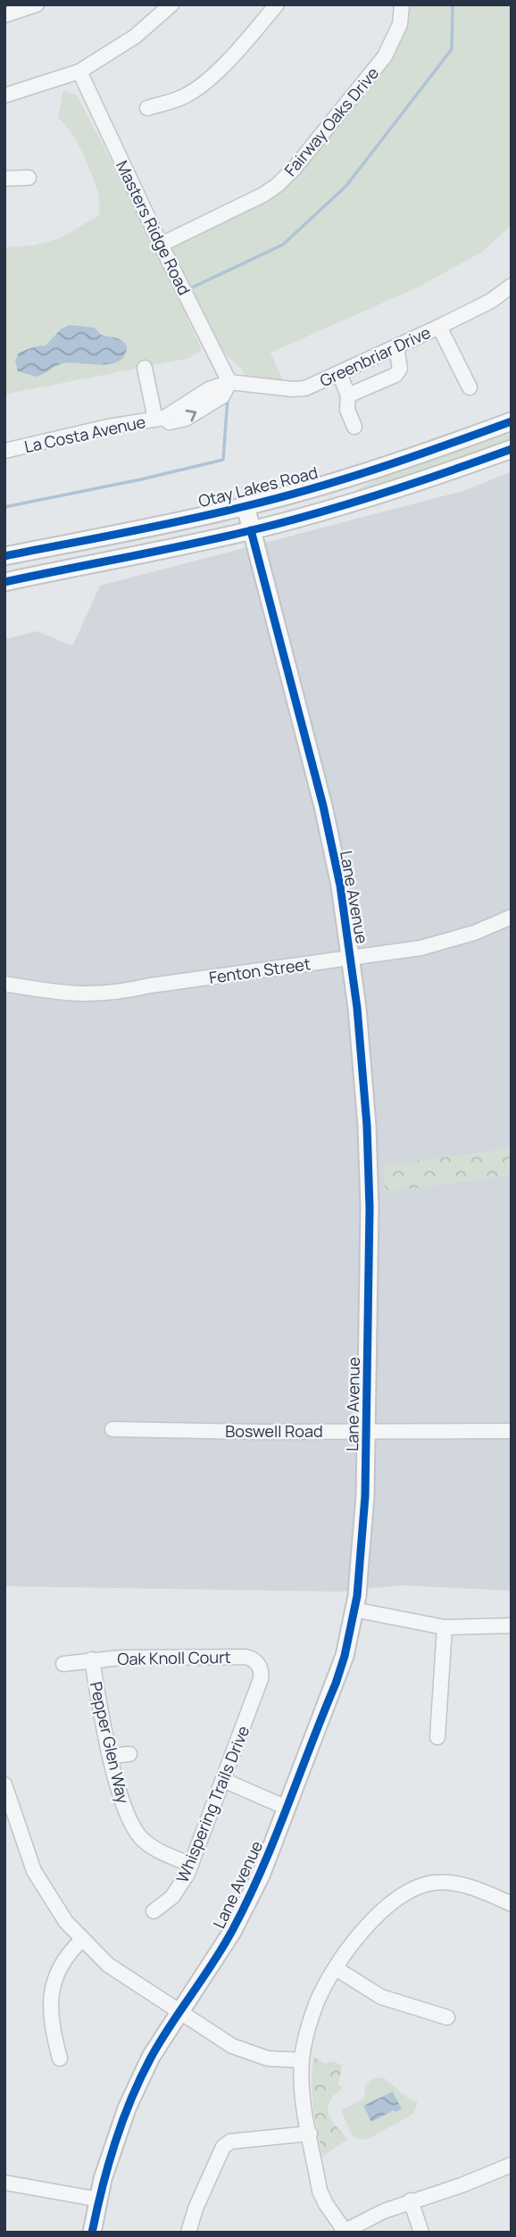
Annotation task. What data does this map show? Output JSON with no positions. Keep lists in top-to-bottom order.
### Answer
{
  "streets": {
    "main road": ["Otay Lakes Road", "Lane Avenue"],
    "street": [
      "Fairway Oaks Drive",
      "Masters Ridge Road",
      "Greenbriar Drive",
      "La Costa Avenue",
      "Fenton Street",
      "Boswell Road",
      "Oak Knoll Court",
      "Pepper Glen Way",
      "Whispering Trails Drive"
    ]
  },
  "crossings": [
    ["Fairway Oaks Drive", "Masters Ridge Road"],
    ["Masters Ridge Road", "Greenbriar Drive"],
    ["Masters Ridge Road", "La Costa Avenue"],
    ["Greenbriar Drive", "La Costa Avenue"],
    ["Otay Lakes Road", "Lane Avenue"],
    ["Lane Avenue", "Fenton Street"],
    ["Lane Avenue", "Boswell Road"],
    ["Oak Knoll Court", "Pepper Glen Way"],
    ["Oak Knoll Court", "Whispering Trails Drive"],
    ["Pepper Glen Way", "Whispering Trails Drive"]
  ]
}
